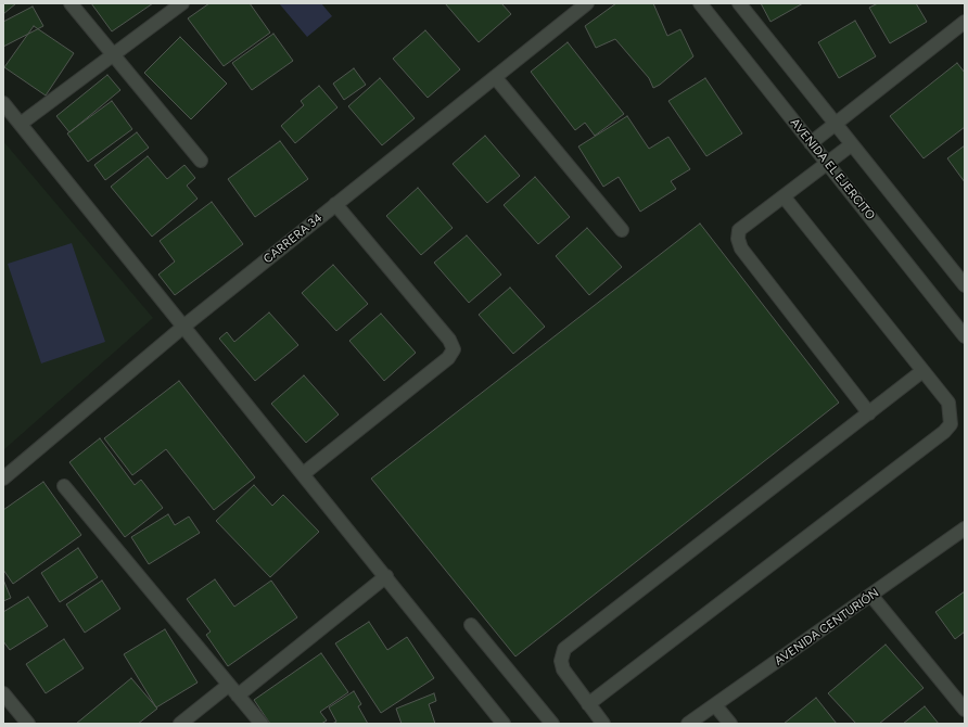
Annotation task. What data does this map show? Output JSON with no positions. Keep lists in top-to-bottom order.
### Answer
{
  "streets": {
    "street": ["AVENIDA EL EJERCITO", "CARRERA 34", "AVENIDA CENTURIÓN"]
  }
}
